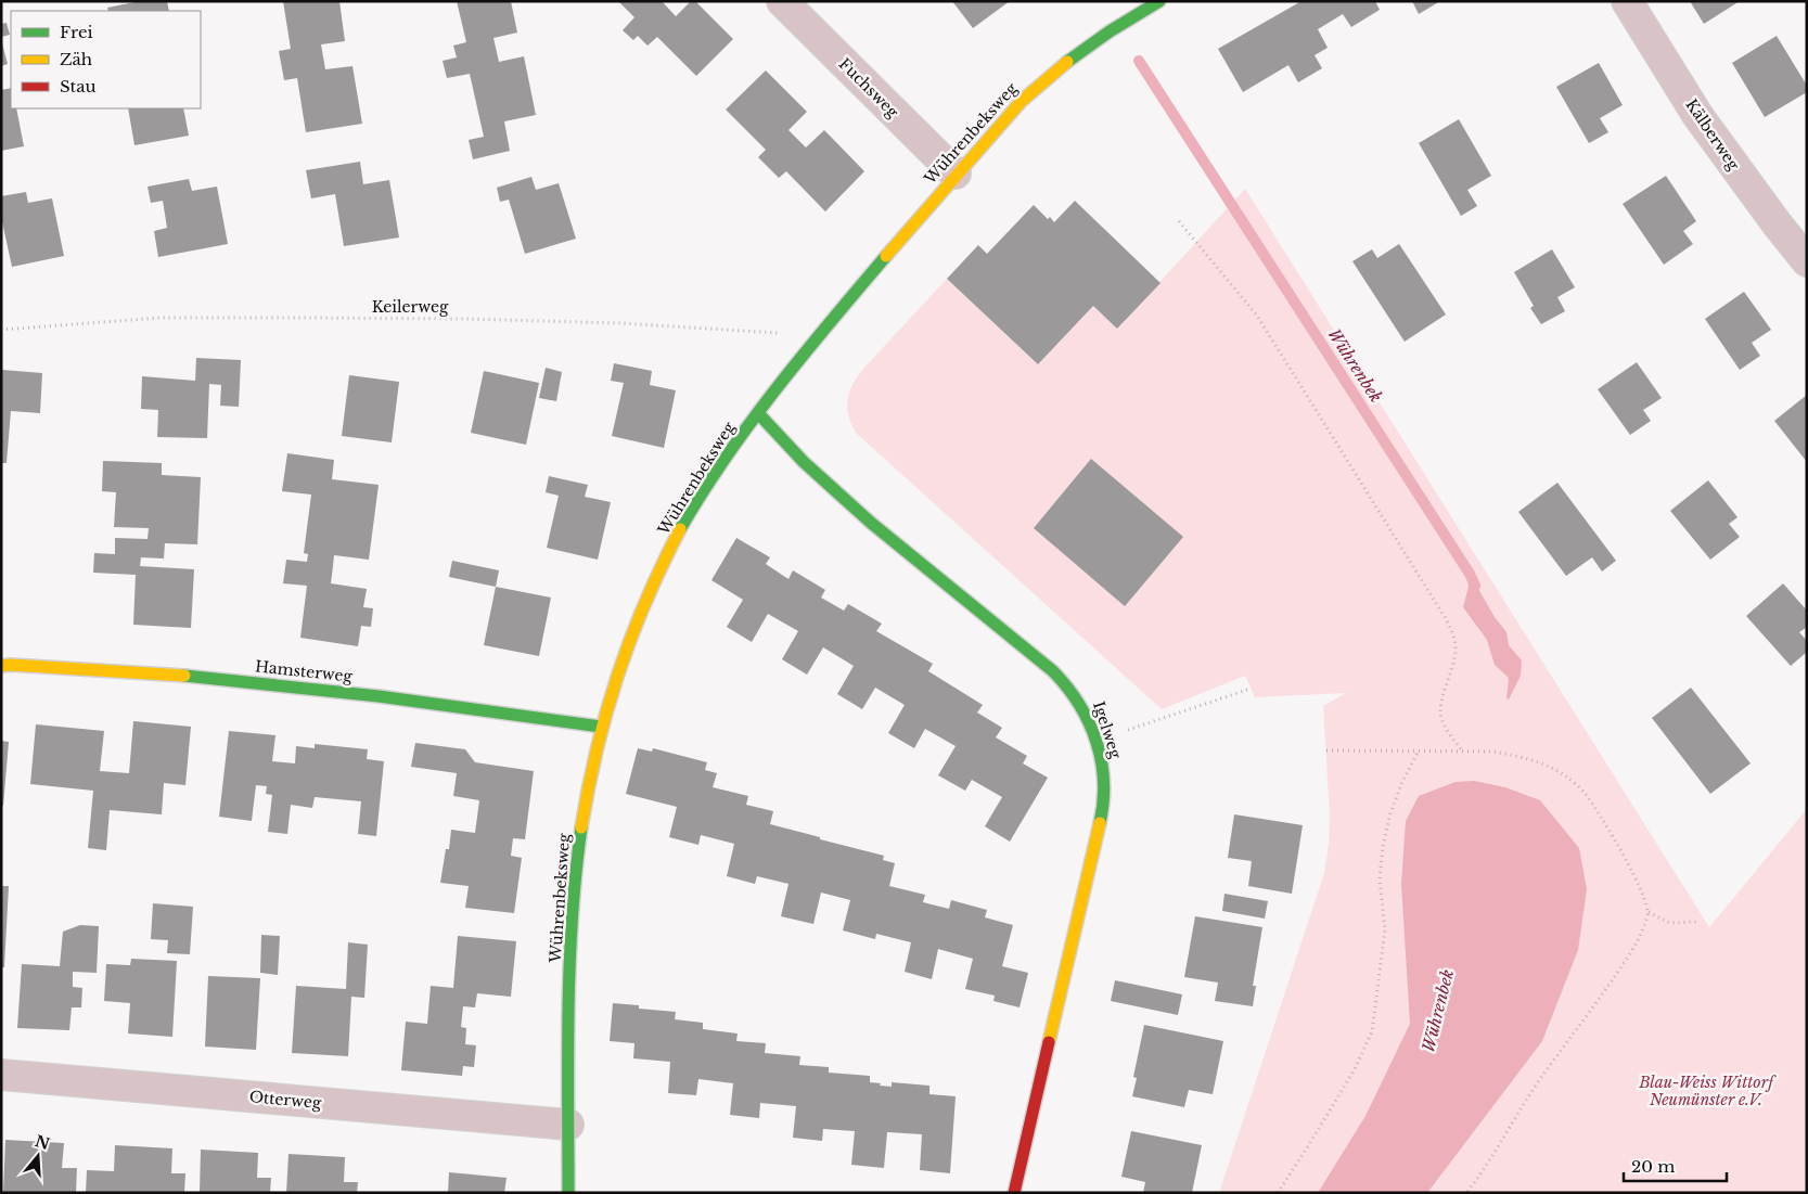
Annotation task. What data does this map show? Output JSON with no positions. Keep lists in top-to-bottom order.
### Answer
{
  "streets": {
    "street": [
      "Fuchsweg",
      "Wührenbeksweg",
      "Kälberweg",
      "Hamsterweg",
      "Igelweg",
      "Otterweg"
    ],
    "path": ["Keilerweg"]
  },
  "crossings": [
    ["Fuchsweg", "Wührenbeksweg"],
    ["Wührenbeksweg", "Keilerweg"],
    ["Wührenbeksweg", "Hamsterweg"],
    ["Wührenbeksweg", "Igelweg"],
    ["Wührenbeksweg", "Otterweg"]
  ],
  "water": ["Wührenbek"],
  "parks": ["Blau-Weiss Wittorf Neumünster e.V."],
  "legend": ["Frei", "Zäh", "Stau"],
  "scale_bar": "20 m",
  "north": "top"
}
